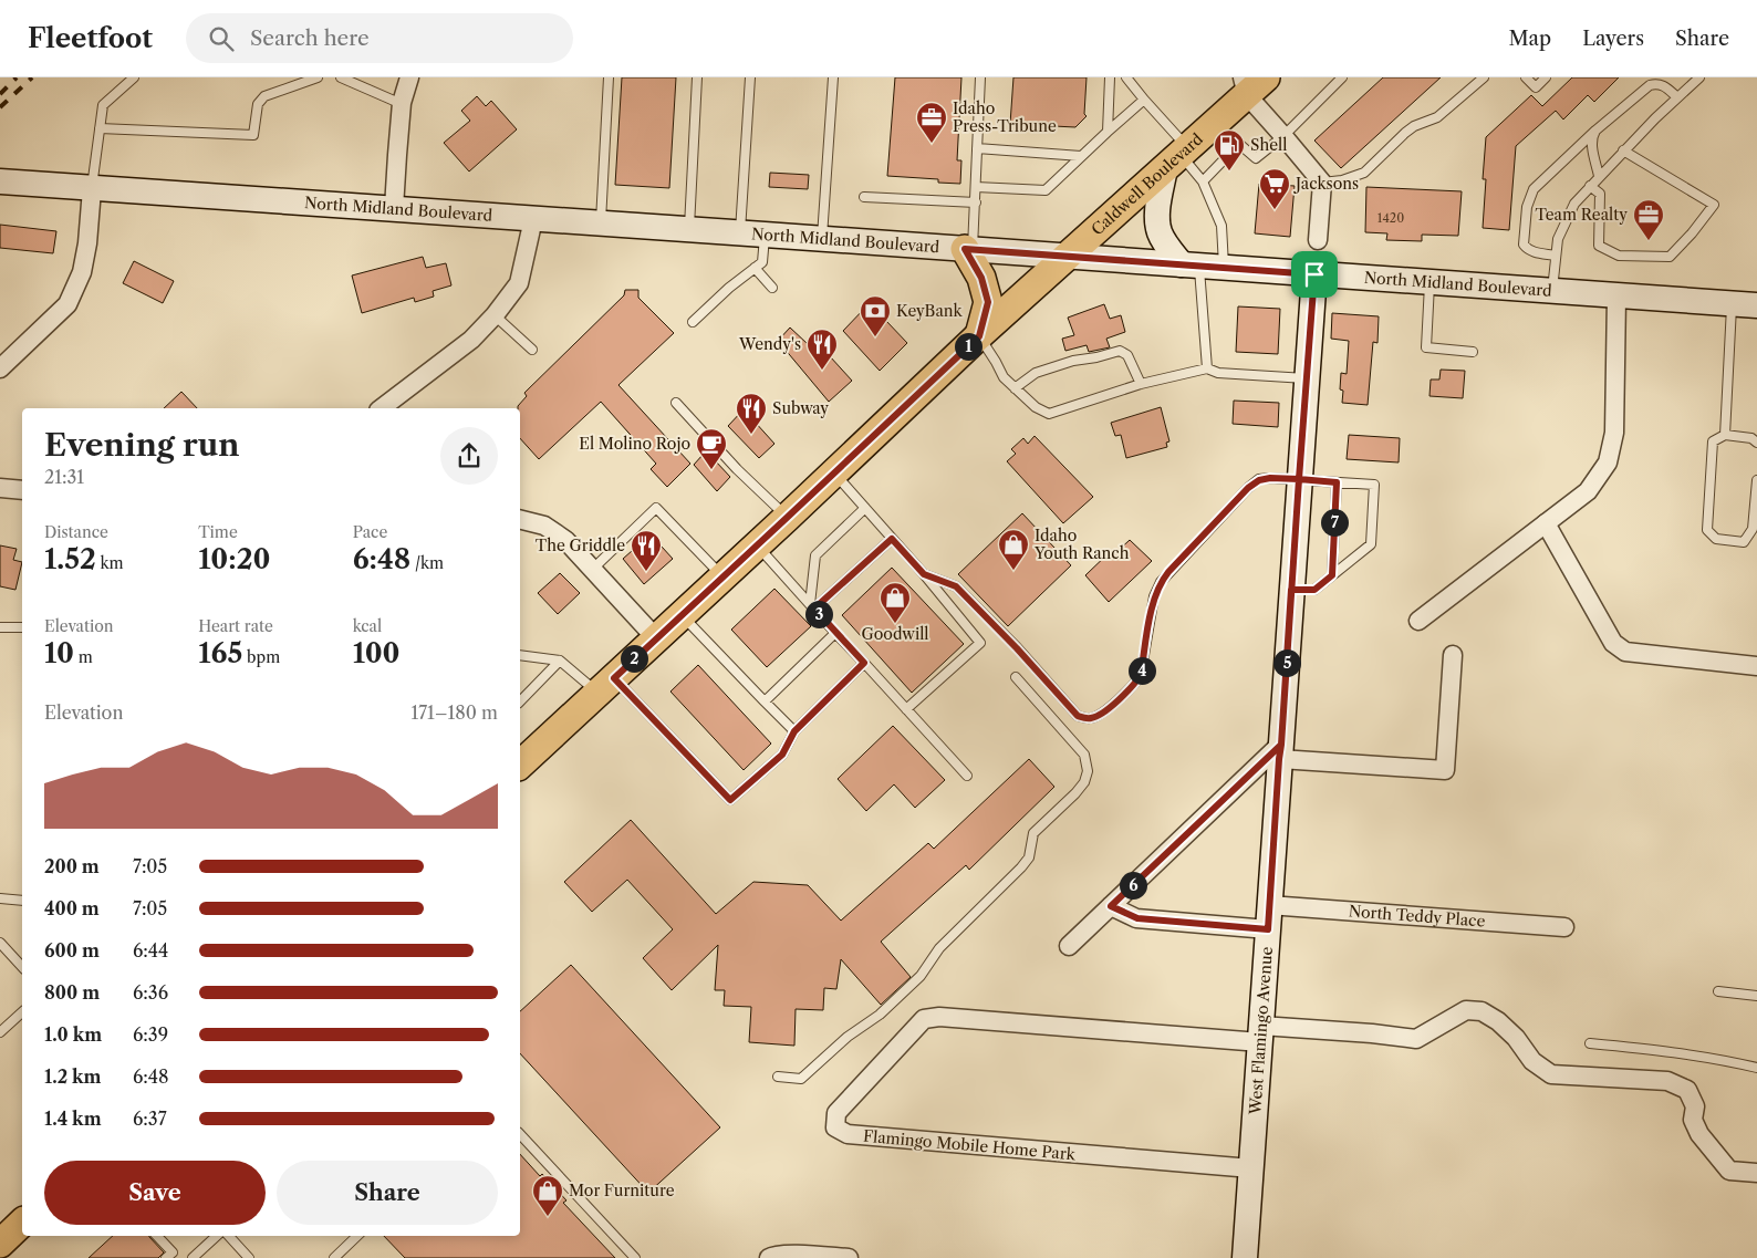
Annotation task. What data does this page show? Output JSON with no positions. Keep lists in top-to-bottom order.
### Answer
{
  "streets": {
    "main road": ["Caldwell Boulevard"],
    "street": [
      "North Midland Boulevard",
      "North Teddy Place",
      "West Flamingo Avenue",
      "Flamingo Mobile Home Park"
    ]
  },
  "crossings": [
    ["Caldwell Boulevard", "North Midland Boulevard"],
    ["North Midland Boulevard", "West Flamingo Avenue"],
    ["North Teddy Place", "West Flamingo Avenue"],
    ["West Flamingo Avenue", "Flamingo Mobile Home Park"]
  ],
  "places": {
    "office": ["Idaho Press-Tribune", "Team Realty"],
    "fuel station": ["Shell"],
    "supermarket": ["Jacksons"],
    "bank": ["KeyBank"],
    "restaurant": ["Wendy's", "Subway", "The Griddle"],
    "cafe": ["El Molino Rojo"],
    "shop": ["Idaho Youth Ranch", "Goodwill", "Mor Furniture"]
  },
  "house_numbers": ["1420"],
  "page": {
    "header": "Fleetfoot",
    "search": "Search here",
    "nav": ["Map", "Layers", "Share"],
    "pins": [
      "1",
      "7",
      "3",
      "2",
      "5",
      "4",
      "6"
    ],
    "heading": ["Evening run", "21:31"],
    "stats": [
      ["Distance", "1.52 km"],
      ["Time", "10:20"],
      ["Pace", "6:48 /km"],
      ["Elevation", "10 m"],
      ["Heart rate", "165 bpm"],
      ["kcal", "100"]
    ],
    "chart": ["Elevation", "171–180 m"],
    "list": [
      {
        "name": "200 m",
        "note": "7:05"
      },
      {
        "name": "400 m",
        "note": "7:05"
      },
      {
        "name": "600 m",
        "note": "6:44"
      },
      {
        "name": "800 m",
        "note": "6:36"
      },
      {
        "name": "1.0 km",
        "note": "6:39"
      },
      {
        "name": "1.2 km",
        "note": "6:48"
      },
      {
        "name": "1.4 km",
        "note": "6:37"
      }
    ],
    "buttons": ["Save", "Share"]
  }
}
